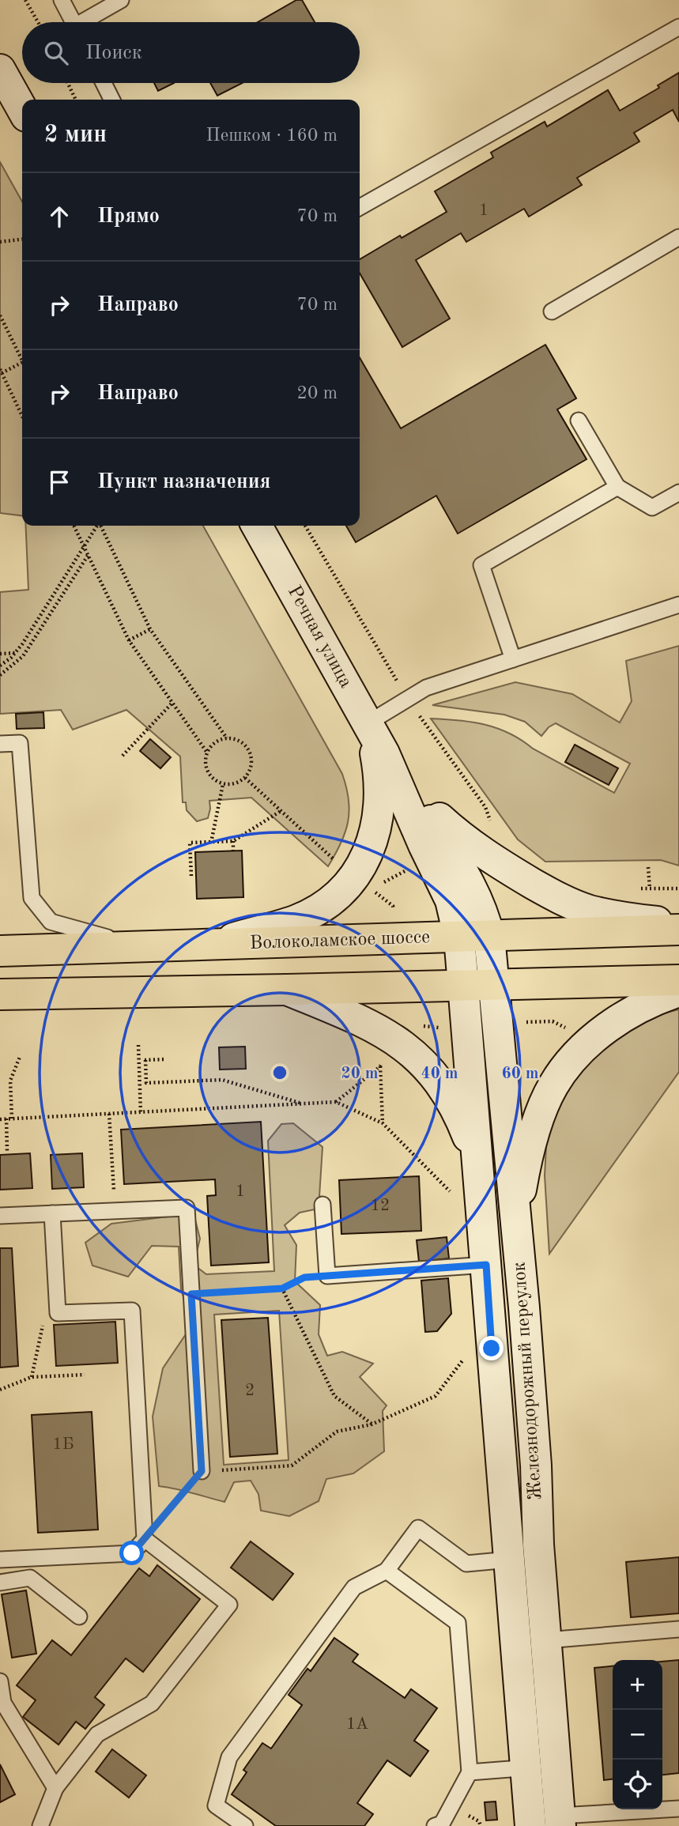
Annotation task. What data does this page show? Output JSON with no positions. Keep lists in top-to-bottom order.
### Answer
{
  "streets": {
    "main road": ["Волоколамское шоссе"],
    "street": ["Речная улица", "Железнодорожный переулок"]
  },
  "crossings": [
    ["Речная улица", "Волоколамское шоссе"],
    ["Речная улица", "Железнодорожный переулок"],
    ["Волоколамское шоссе", "Железнодорожный переулок"]
  ],
  "house_numbers": [
    "1",
    "1",
    "12",
    "2",
    "1Б",
    "1А"
  ],
  "page": {
    "search": "Поиск",
    "heading": ["2 мин", "Пешком · 160 m"],
    "list": [
      ["Прямо", "70 m"],
      ["Направо", "70 m"],
      ["Направо", "20 m"],
      "Пункт назначения"
    ],
    "map_buttons": ["+", "−"]
  },
  "rings": ["20 m", "40 m", "60 m"]
}
